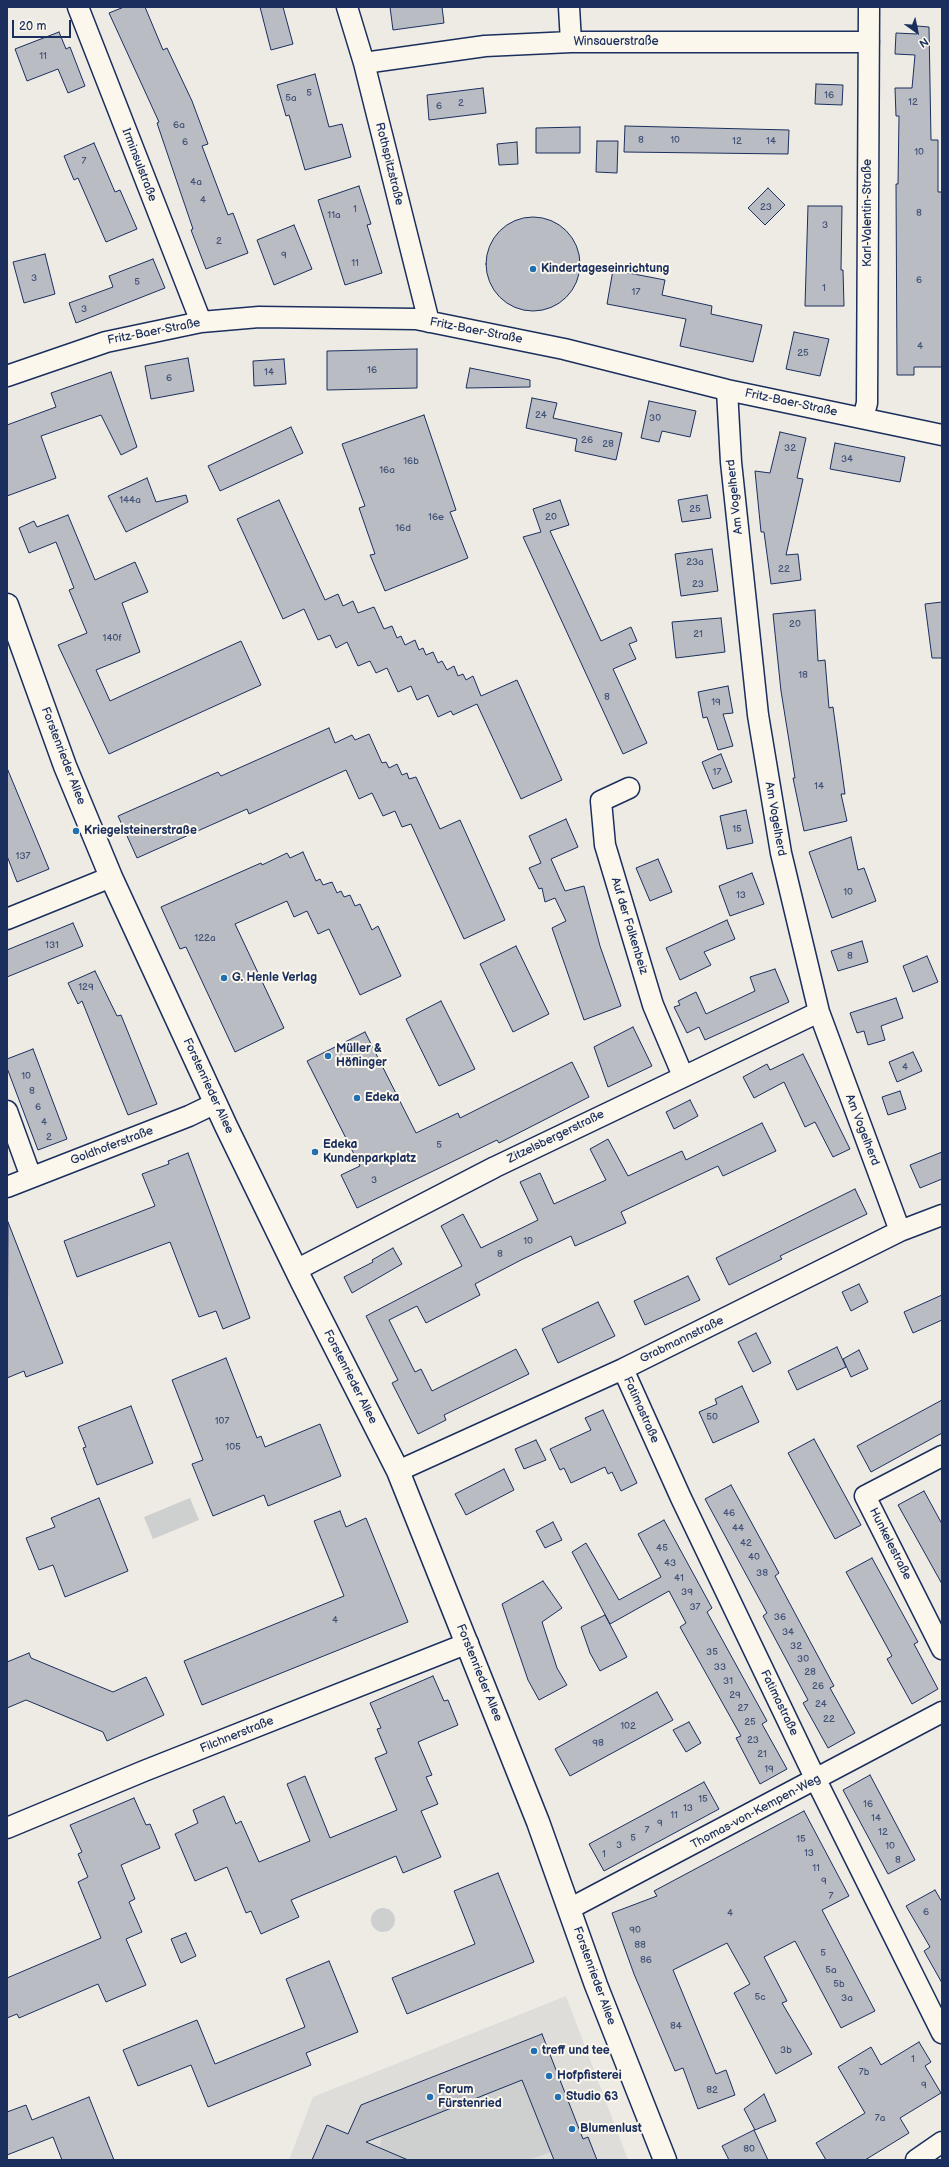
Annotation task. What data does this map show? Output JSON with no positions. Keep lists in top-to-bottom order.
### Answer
{
  "streets": {
    "street": [
      "Winsauerstraße",
      "Rothspitzstraße",
      "Irminsulstraße",
      "Karl-Valentin-Straße",
      "Fritz-Baer-Straße",
      "Am Vogelherd",
      "Forstenrieder Allee",
      "Auf der Falkenbeiz",
      "Zitzelsbergerstraße",
      "Goldhoferstraße",
      "Grabmannstraße",
      "Fatimastraße",
      "Hunkelestraße",
      "Filchnerstraße",
      "Thomas-von-Kempen-Weg"
    ]
  },
  "crossings": [
    ["Winsauerstraße", "Rothspitzstraße"],
    ["Winsauerstraße", "Karl-Valentin-Straße"],
    ["Rothspitzstraße", "Fritz-Baer-Straße"],
    ["Irminsulstraße", "Fritz-Baer-Straße"],
    ["Karl-Valentin-Straße", "Fritz-Baer-Straße"],
    ["Fritz-Baer-Straße", "Am Vogelherd"],
    ["Am Vogelherd", "Zitzelsbergerstraße"],
    ["Am Vogelherd", "Grabmannstraße"],
    ["Forstenrieder Allee", "Zitzelsbergerstraße"],
    ["Forstenrieder Allee", "Goldhoferstraße"],
    ["Forstenrieder Allee", "Grabmannstraße"],
    ["Forstenrieder Allee", "Filchnerstraße"],
    ["Forstenrieder Allee", "Thomas-von-Kempen-Weg"],
    ["Auf der Falkenbeiz", "Zitzelsbergerstraße"],
    ["Grabmannstraße", "Fatimastraße"],
    ["Fatimastraße", "Thomas-von-Kempen-Weg"]
  ],
  "places": [
    "Kindertageseinrichtung",
    "Kriegelsteinerstraße",
    "G. Henle Verlag",
    "Müller & Höflinger",
    "Edeka",
    "Edeka Kundenparkplatz",
    "treff und tee",
    "Hofpfisterei",
    "Forum Fürstenried",
    "Studio 63",
    "Blumenlust"
  ],
  "house_numbers": [
    "11",
    "5",
    "16",
    "5a",
    "12",
    "2",
    "6",
    "6a",
    "8",
    "10",
    "12",
    "14",
    "6",
    "10",
    "7",
    "4a",
    "4",
    "23",
    "1",
    "8",
    "11a",
    "3",
    "2",
    "9",
    "11",
    "3",
    "6",
    "5",
    "1",
    "17",
    "3",
    "4",
    "25",
    "16",
    "14",
    "6",
    "24",
    "30",
    "26",
    "28",
    "32",
    "34",
    "16b",
    "16a",
    "144a",
    "25",
    "16e",
    "20",
    "16d",
    "23a",
    "22",
    "23",
    "20",
    "21",
    "140f",
    "18",
    "8",
    "19",
    "17",
    "14",
    "15",
    "137",
    "10",
    "13",
    "122a",
    "131",
    "8",
    "129",
    "4",
    "10",
    "8",
    "6",
    "4",
    "2",
    "5",
    "3",
    "10",
    "8",
    "50",
    "107",
    "105",
    "46",
    "44",
    "42",
    "45",
    "40",
    "43",
    "38",
    "41",
    "39",
    "37",
    "36",
    "4",
    "34",
    "32",
    "35",
    "30",
    "33",
    "28",
    "31",
    "26",
    "29",
    "24",
    "27",
    "22",
    "25",
    "102",
    "23",
    "98",
    "21",
    "19",
    "15",
    "16",
    "13",
    "11",
    "14",
    "9",
    "7",
    "12",
    "5",
    "15",
    "3",
    "10",
    "13",
    "1",
    "8",
    "11",
    "9",
    "7",
    "6",
    "4",
    "90",
    "88",
    "5",
    "86",
    "5a",
    "5b",
    "5c",
    "3a",
    "84",
    "3b",
    "1",
    "7b",
    "9",
    "82",
    "7a",
    "80"
  ],
  "scale_bar": "20 m",
  "north": "bottom right"
}
